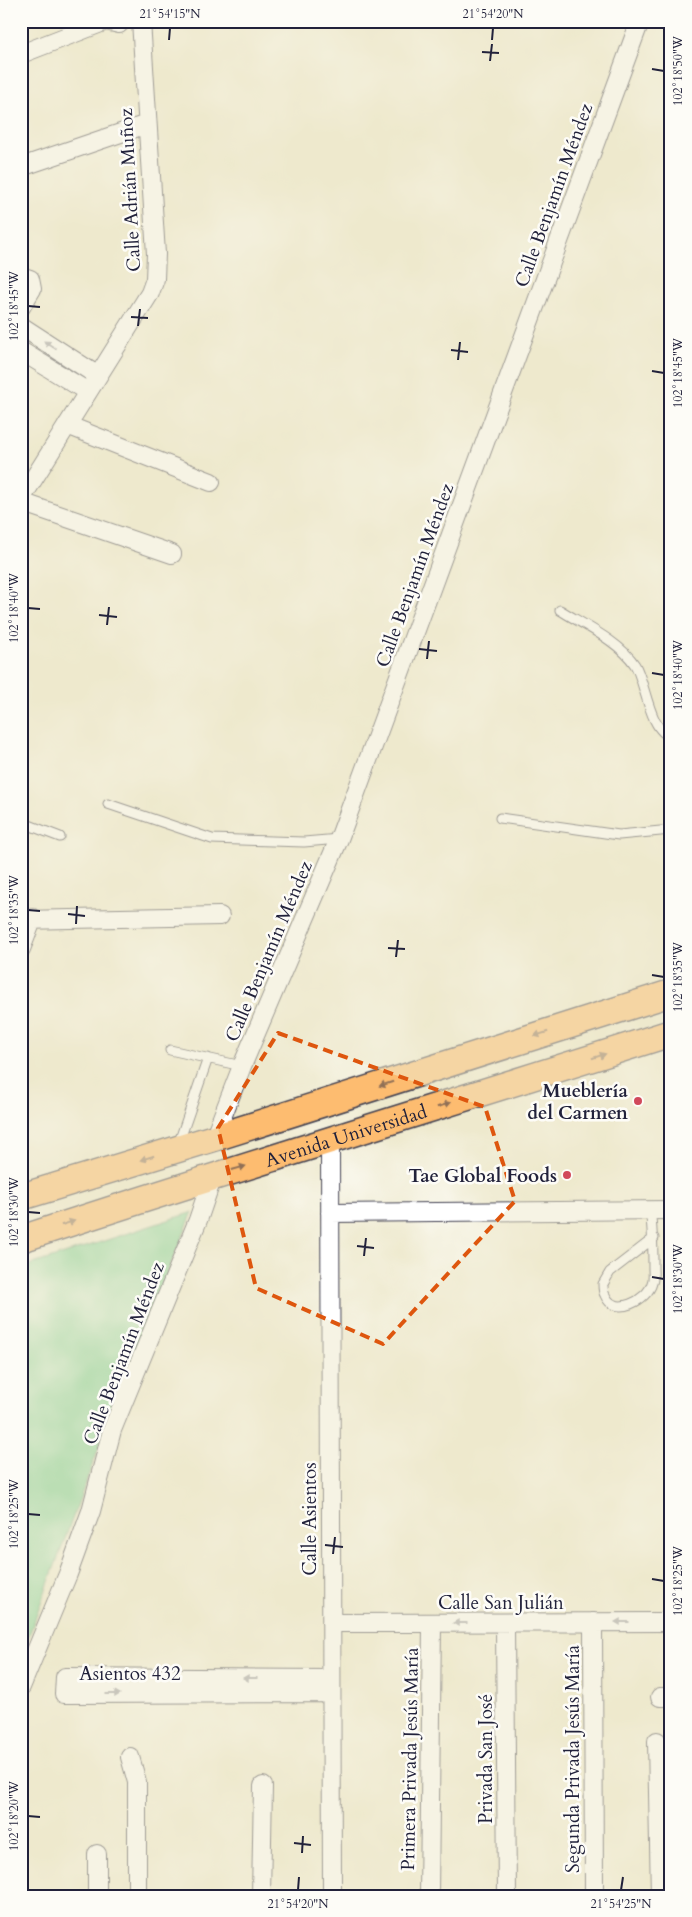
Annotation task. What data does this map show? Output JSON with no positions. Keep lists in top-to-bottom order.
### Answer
{
  "streets": {
    "main road": ["Avenida Universidad"],
    "street": [
      "Calle Adrián Muñoz",
      "Calle Benjamín Méndez",
      "Calle Asientos",
      "Calle San Julián",
      "Asientos 432",
      "Primera Privada Jesús María",
      "Privada San José",
      "Segunda Privada Jesús María"
    ]
  },
  "crossings": [
    ["Calle Benjamín Méndez", "Avenida Universidad"],
    ["Avenida Universidad", "Calle Asientos"],
    ["Calle Asientos", "Calle San Julián"],
    ["Calle Asientos", "Asientos 432"],
    ["Calle San Julián", "Primera Privada Jesús María"],
    ["Calle San Julián", "Privada San José"],
    ["Calle San Julián", "Segunda Privada Jesús María"]
  ],
  "one_way": ["Calle San Julián"],
  "places": ["Mueblería del Carmen", "Tae Global Foods"],
  "coordinates": [
    "21°54'15\"N",
    "21°54'20\"N",
    "102°18'50\"W",
    "102°18'45\"W",
    "102°18'40\"W",
    "102°18'35\"W",
    "102°18'30\"W",
    "102°18'25\"W",
    "102°18'20\"W",
    "21°54'25\"N"
  ]
}
